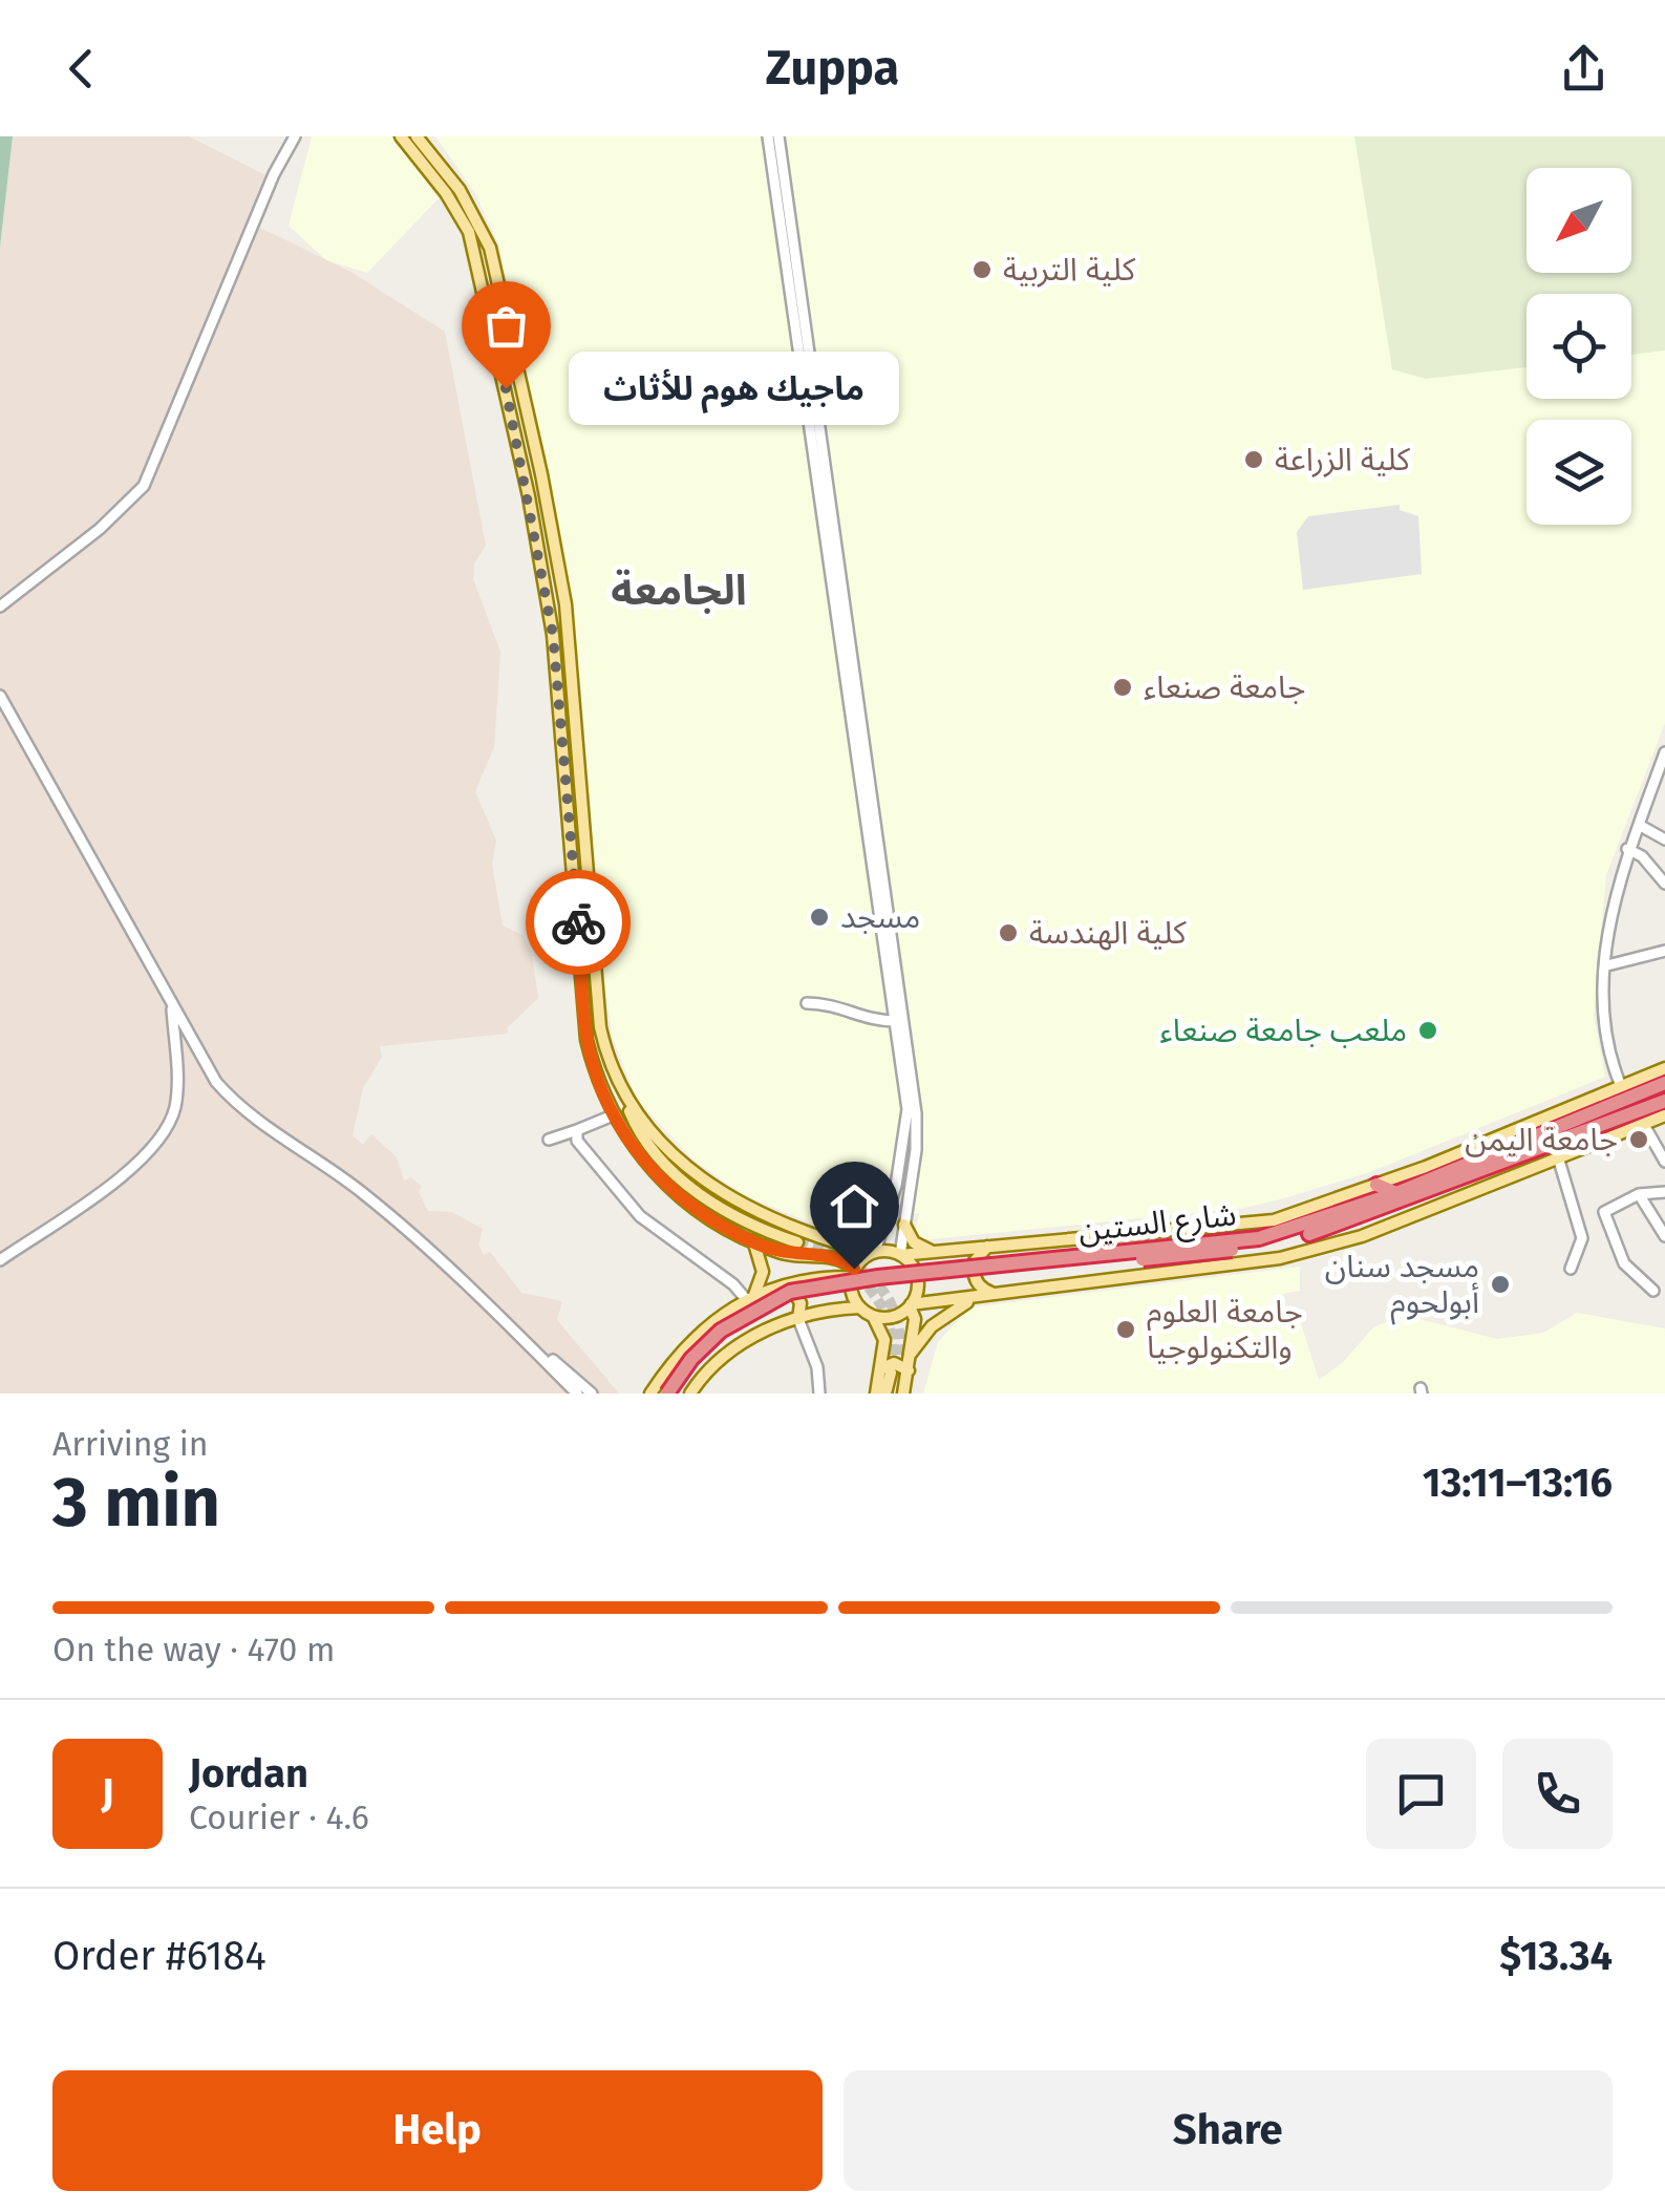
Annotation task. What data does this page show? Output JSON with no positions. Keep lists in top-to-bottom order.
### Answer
{
  "streets": {
    "highway": ["شارع الستين"]
  },
  "districts": ["الجامعة"],
  "places": [
    "كلية التربية",
    "ماجيك هوم للأثاث",
    "كلية الزراعة",
    "جامعة صنعاء",
    "مسجد",
    "كلية الهندسة",
    "ملعب جامعة صنعاء",
    "جامعة اليمن",
    "مسجد سنان أبولحوم",
    "جامعة العلوم والتكنولوجيا"
  ],
  "north": "bottom left",
  "page": {
    "header": "Zuppa",
    "bubble": "ماجيك هوم للأثاث",
    "heading": ["3 min", "Arriving in", "13:11–13:16"],
    "panel": [
      "Jordan",
      "Courier · 4.6",
      "Order #6184",
      "$13.34"
    ],
    "bar": "On the way · 470 m",
    "round": "J",
    "buttons": ["Help", "Share"]
  }
}
